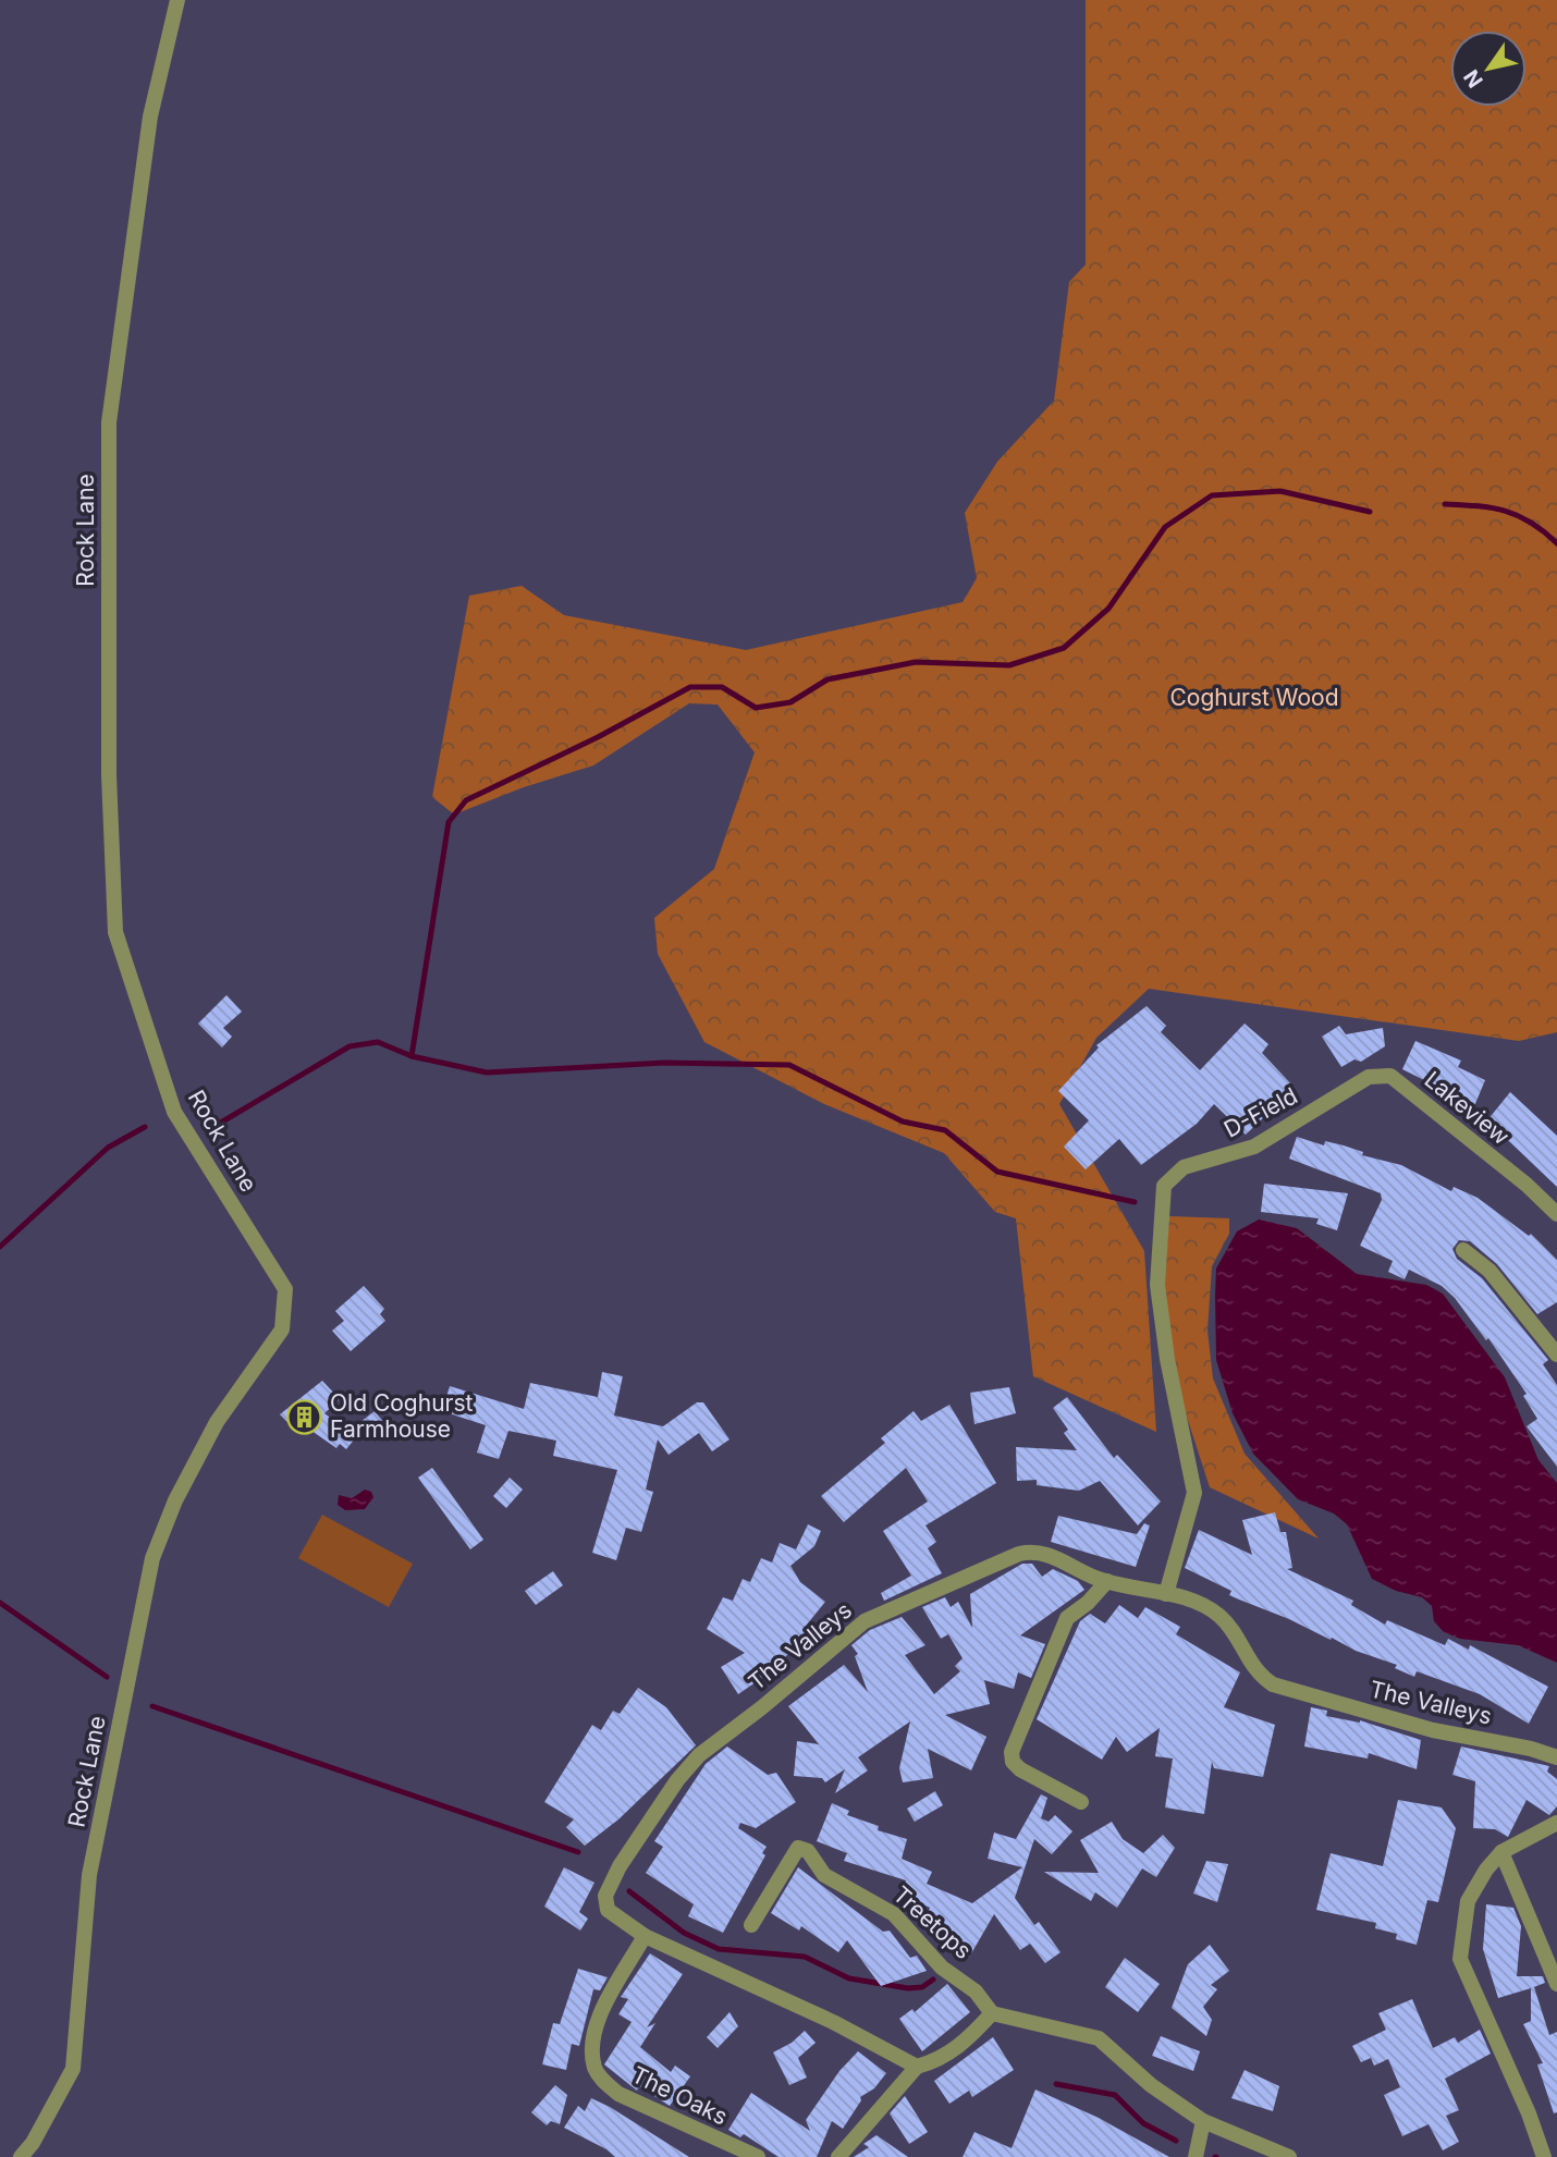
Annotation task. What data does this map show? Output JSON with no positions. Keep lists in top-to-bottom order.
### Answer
{
  "streets": {
    "street": [
      "Rock Lane",
      "Lakeview",
      "D-Field",
      "The Valleys",
      "Treetops",
      "The Oaks"
    ]
  },
  "crossings": [
    ["Lakeview", "D-Field"],
    ["D-Field", "The Valleys"],
    ["The Valleys", "The Oaks"]
  ],
  "parks": ["Coghurst Wood"],
  "places": {
    "building": ["Old Coghurst Farmhouse"]
  },
  "north": "bottom left"
}
